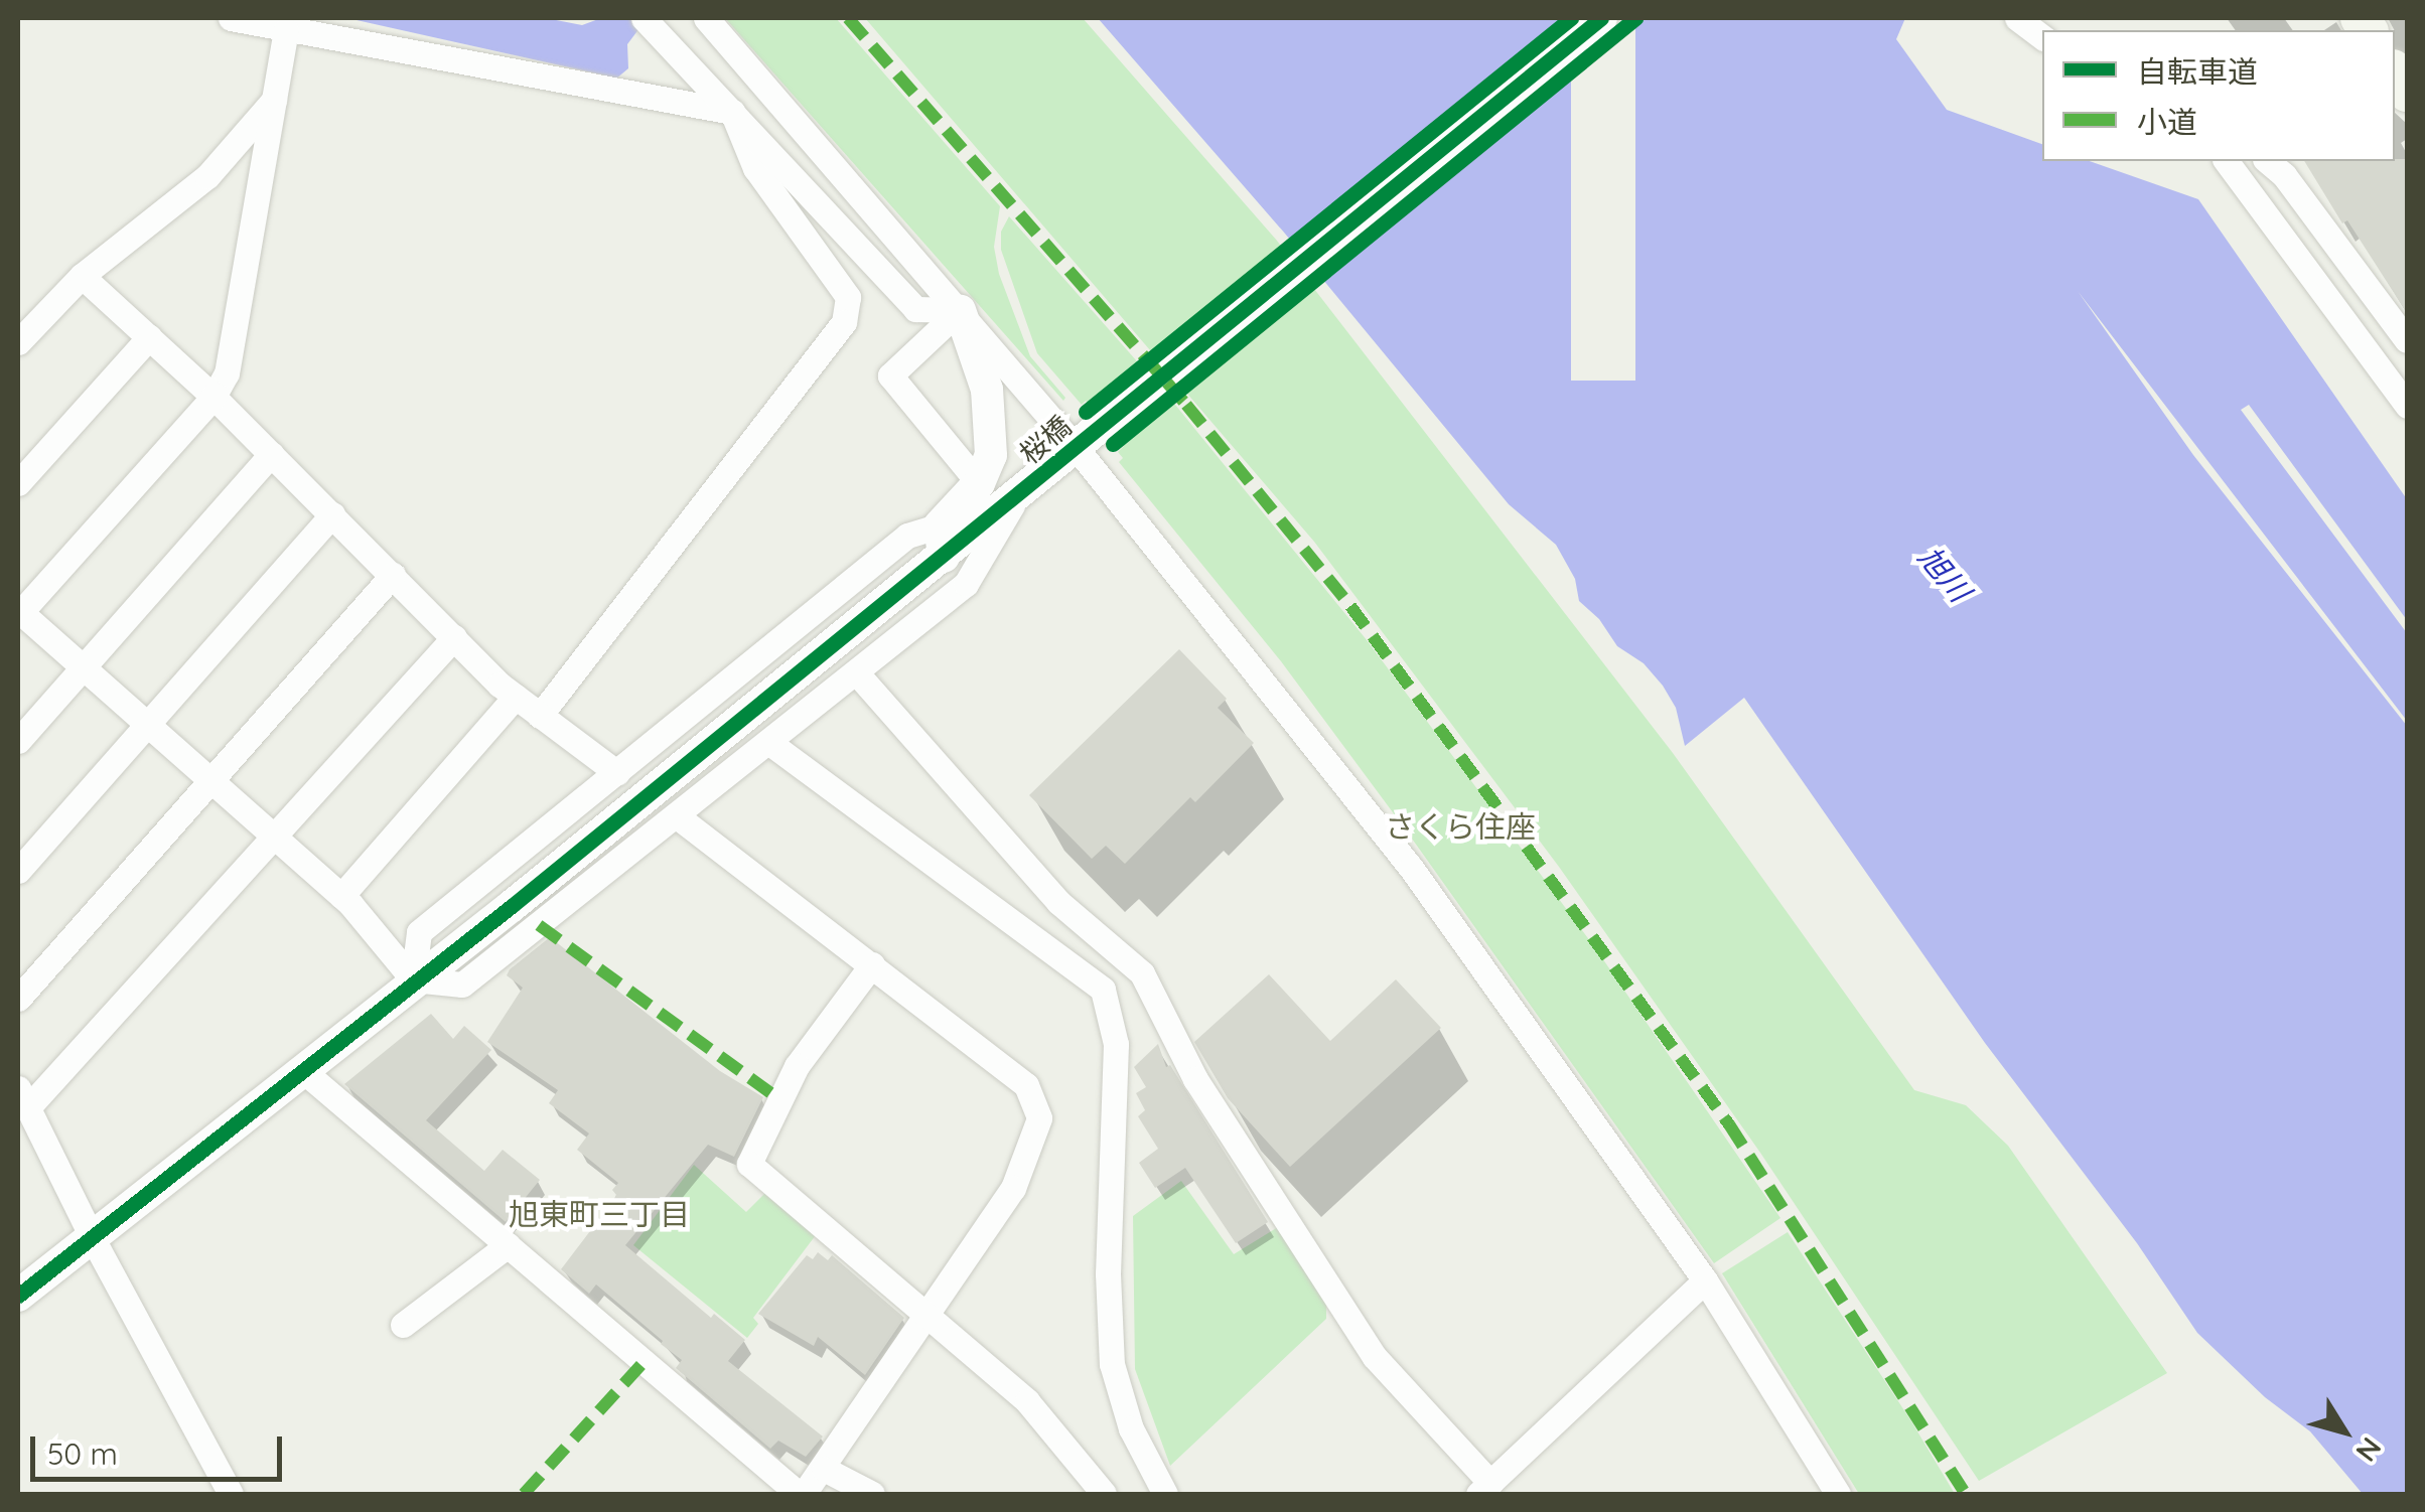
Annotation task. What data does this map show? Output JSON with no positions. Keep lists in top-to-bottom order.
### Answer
{
  "streets": {
    "street": ["桜橋"]
  },
  "districts": ["さくら住座", "旭東町三丁目"],
  "water": ["旭川"],
  "legend": ["自転車道", "小道"],
  "scale_bar": "50 m",
  "north": "bottom right"
}
